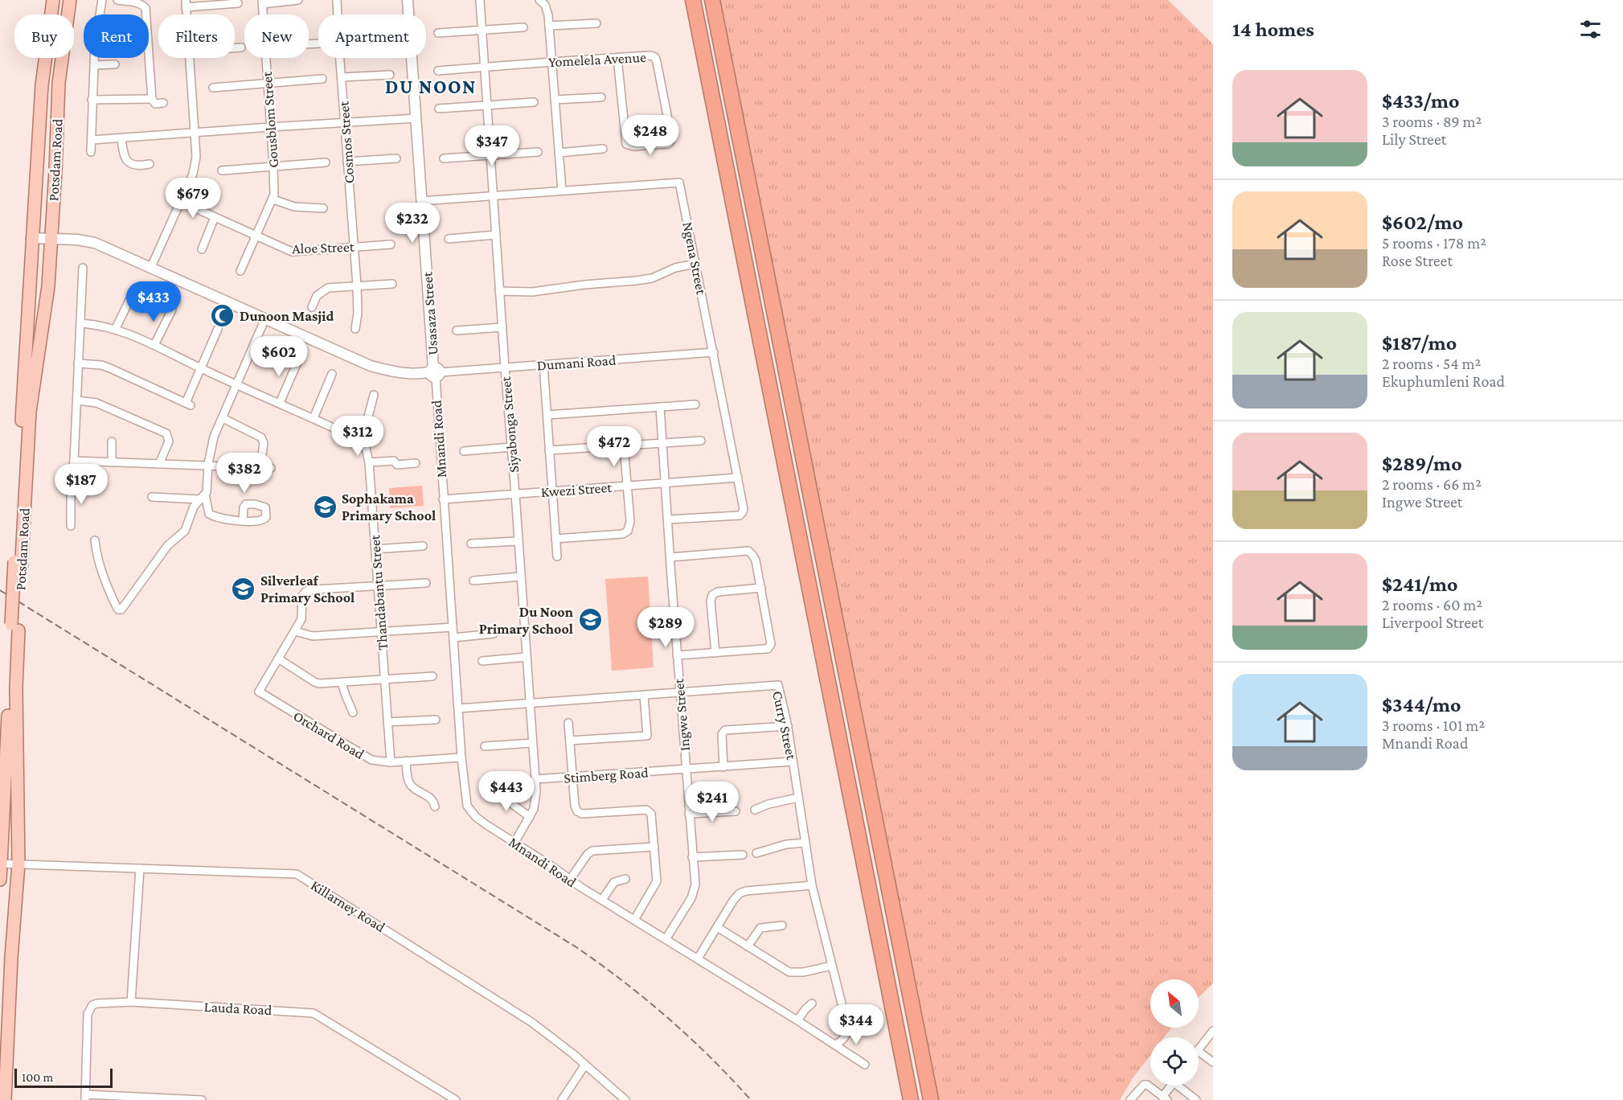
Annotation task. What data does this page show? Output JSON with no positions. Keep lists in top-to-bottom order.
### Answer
{
  "streets": {
    "main road": ["Potsdam Road"],
    "street": [
      "Yomelela Avenue",
      "Gousblom Street",
      "Cosmos Street",
      "Aloe Street",
      "Ngena Street",
      "Usasaza Street",
      "Dumani Road",
      "Siyabonga Street",
      "Mnandi Road",
      "Kwezi Street",
      "Thandabantu Street",
      "Ingwe Street",
      "Curry Street",
      "Orchard Road",
      "Stimberg Road",
      "Killarney Road",
      "Lauda Road"
    ]
  },
  "crossings": [
    ["Yomelela Avenue", "Siyabonga Street"],
    ["Gousblom Street", "Aloe Street"],
    ["Cosmos Street", "Aloe Street"],
    ["Potsdam Road", "Dumani Road"],
    ["Potsdam Road", "Killarney Road"],
    ["Ngena Street", "Usasaza Street"],
    ["Ngena Street", "Dumani Road"],
    ["Ngena Street", "Siyabonga Street"],
    ["Ngena Street", "Kwezi Street"],
    ["Ngena Street", "Ingwe Street"],
    ["Usasaza Street", "Dumani Road"],
    ["Usasaza Street", "Mnandi Road"],
    ["Dumani Road", "Siyabonga Street"],
    ["Dumani Road", "Mnandi Road"],
    ["Siyabonga Street", "Mnandi Road"],
    ["Siyabonga Street", "Kwezi Street"],
    ["Siyabonga Street", "Curry Street"],
    ["Siyabonga Street", "Stimberg Road"],
    ["Mnandi Road", "Kwezi Street"],
    ["Mnandi Road", "Ingwe Street"],
    ["Mnandi Road", "Curry Street"],
    ["Mnandi Road", "Orchard Road"],
    ["Kwezi Street", "Ingwe Street"],
    ["Thandabantu Street", "Orchard Road"],
    ["Ingwe Street", "Curry Street"],
    ["Ingwe Street", "Stimberg Road"],
    ["Curry Street", "Stimberg Road"]
  ],
  "districts": ["DU NOON"],
  "places": {
    "mosque": ["Dunoon Masjid"],
    "school or university": ["Sophakama Primary School", "Silverleaf Primary School", "Du Noon Primary School"]
  },
  "scale_bar": "100 m",
  "north": "top left",
  "page": {
    "heading": "14 homes",
    "chip": [
      "Buy",
      "Rent",
      "Filters",
      "New",
      "Apartment"
    ],
    "list": [
      {
        "name": "$433/mo",
        "note": "3 rooms · 89 m² · Lily Street"
      },
      {
        "name": "$602/mo",
        "note": "5 rooms · 178 m² · Rose Street"
      },
      {
        "name": "$187/mo",
        "note": "2 rooms · 54 m² · Ekuphumleni Road"
      },
      {
        "name": "$289/mo",
        "note": "2 rooms · 66 m² · Ingwe Street"
      },
      {
        "name": "$241/mo",
        "note": "2 rooms · 60 m² · Liverpool Street"
      },
      {
        "name": "$344/mo",
        "note": "3 rooms · 101 m² · Mnandi Road"
      }
    ],
    "price": [
      "$248",
      "$347",
      "$679",
      "$232",
      "$433",
      "$602",
      "$312",
      "$472",
      "$382",
      "$187",
      "$289",
      "$443",
      "$241",
      "$344"
    ],
    "scale": "100 m"
  }
}
